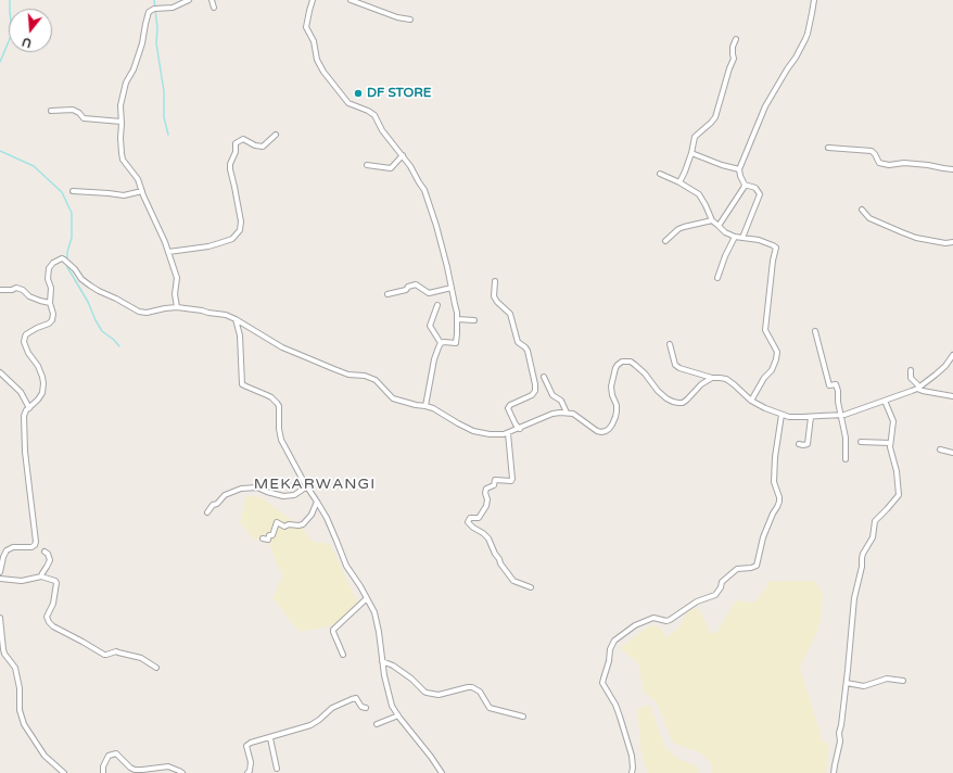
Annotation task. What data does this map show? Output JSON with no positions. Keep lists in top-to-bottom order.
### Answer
{
  "districts": ["MEKARWANGI"],
  "places": ["DF STORE"],
  "north": "bottom"
}
